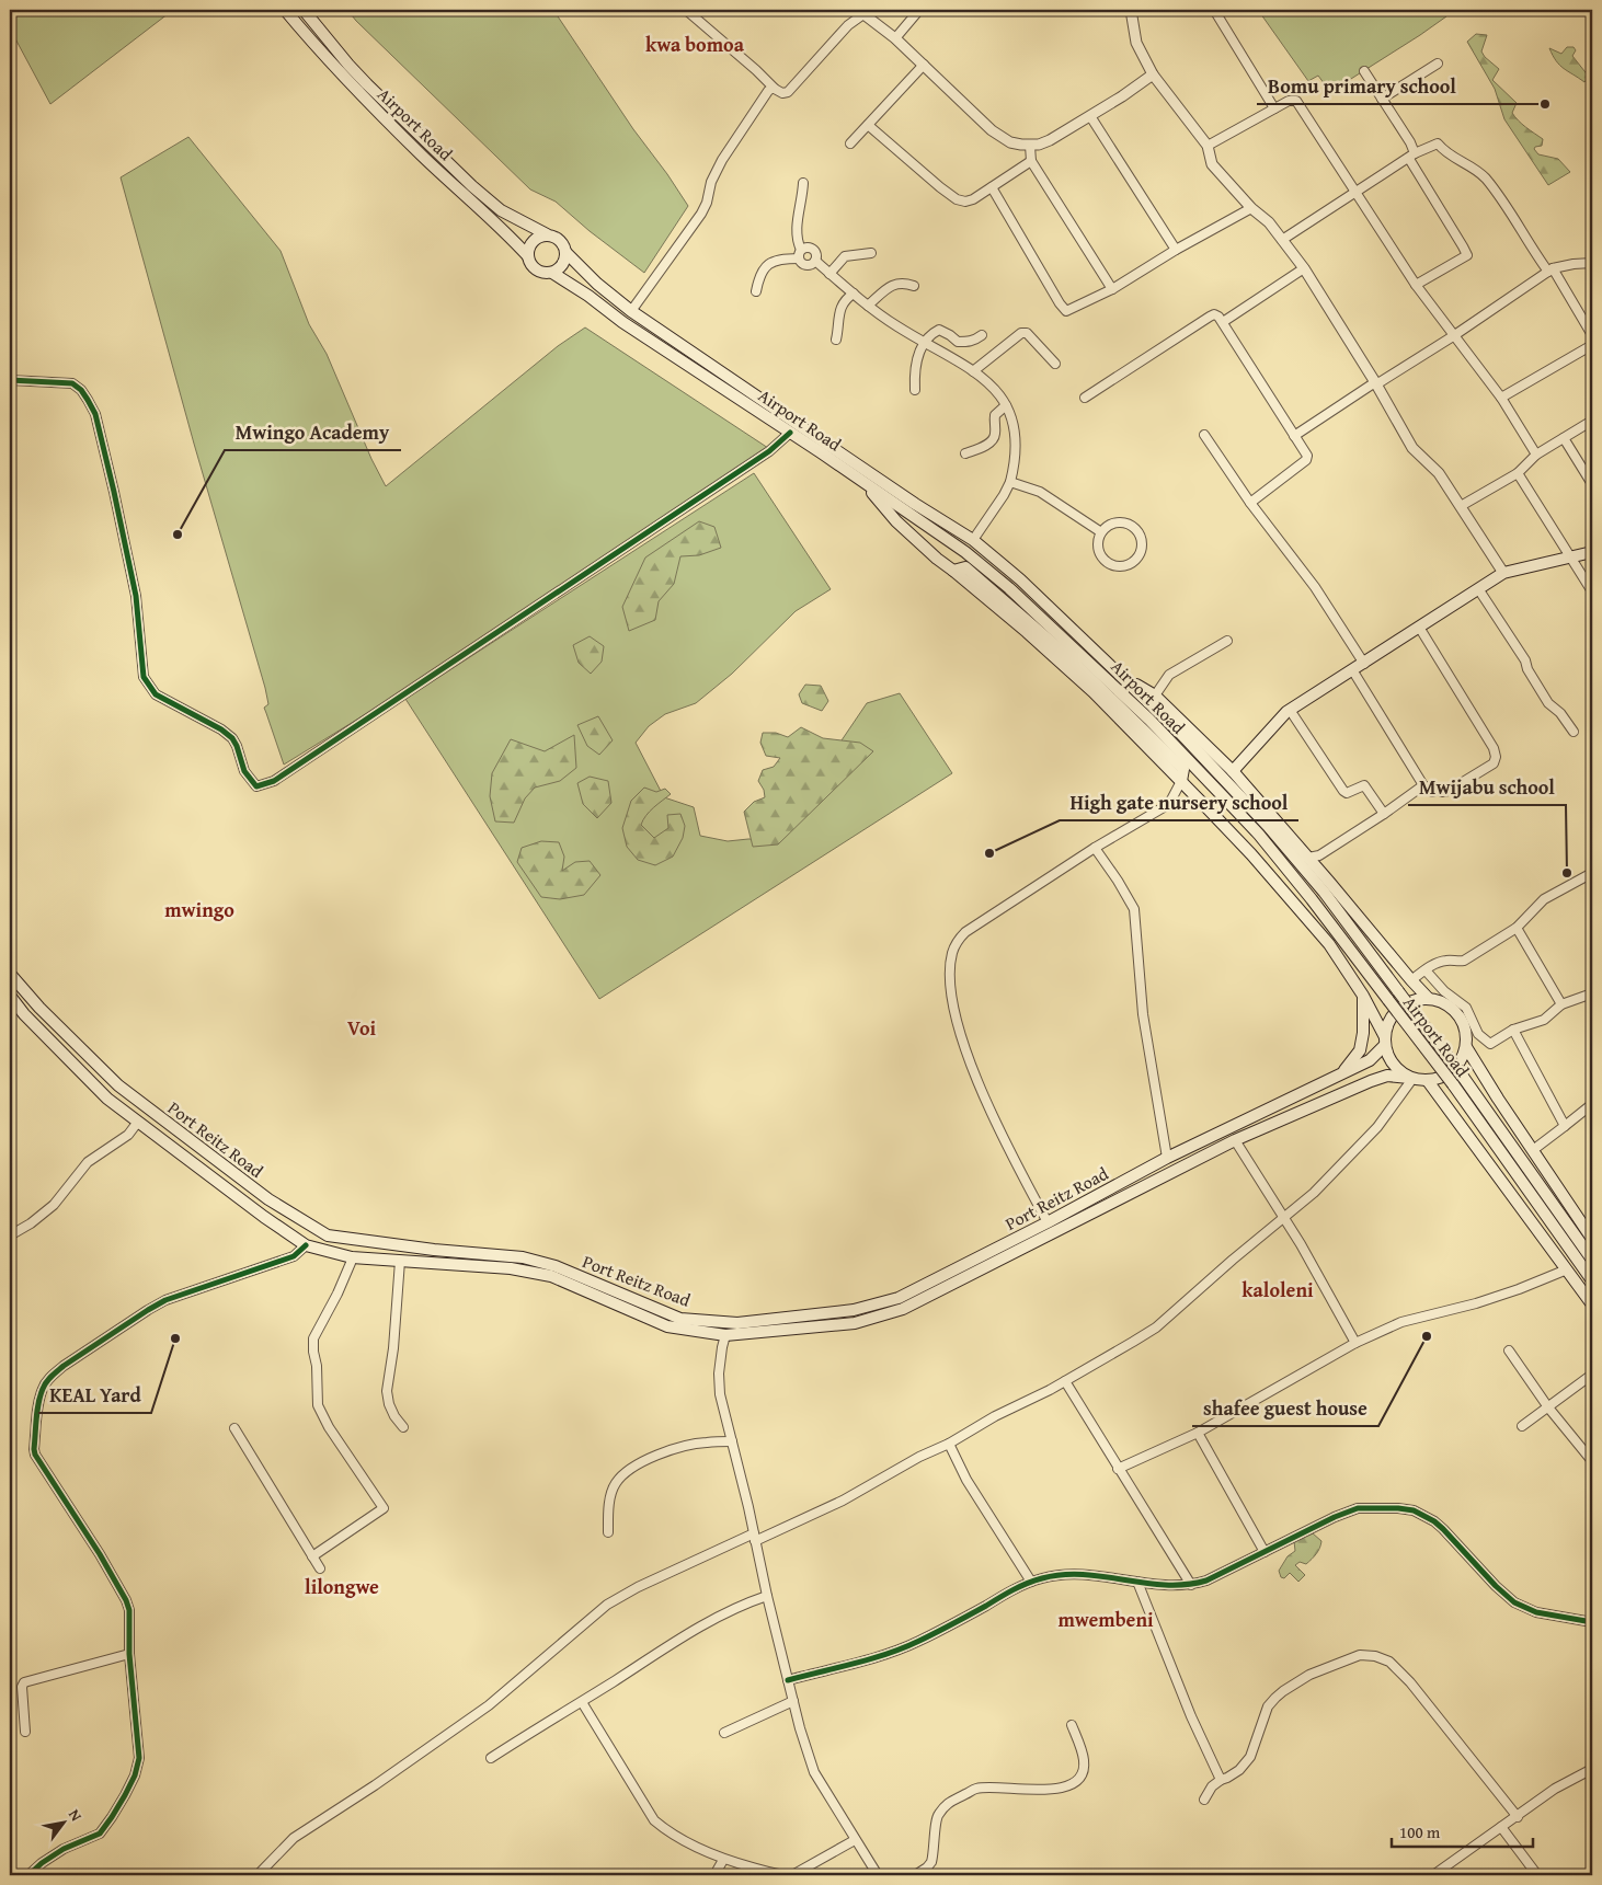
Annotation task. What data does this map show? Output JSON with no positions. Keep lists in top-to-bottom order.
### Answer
{
  "streets": {
    "main road": ["Airport Road", "Port Reitz Road"]
  },
  "districts": [
    "kwa bomoa",
    "mwingo",
    "Voi",
    "kaloleni",
    "lilongwe",
    "mwembeni"
  ],
  "places": [
    "Bomu primary school",
    "Mwingo Academy",
    "High gate nursery school",
    "Mwijabu school",
    "shafee guest house",
    "KEAL Yard"
  ],
  "scale_bar": "100 m",
  "north": "top right"
}
